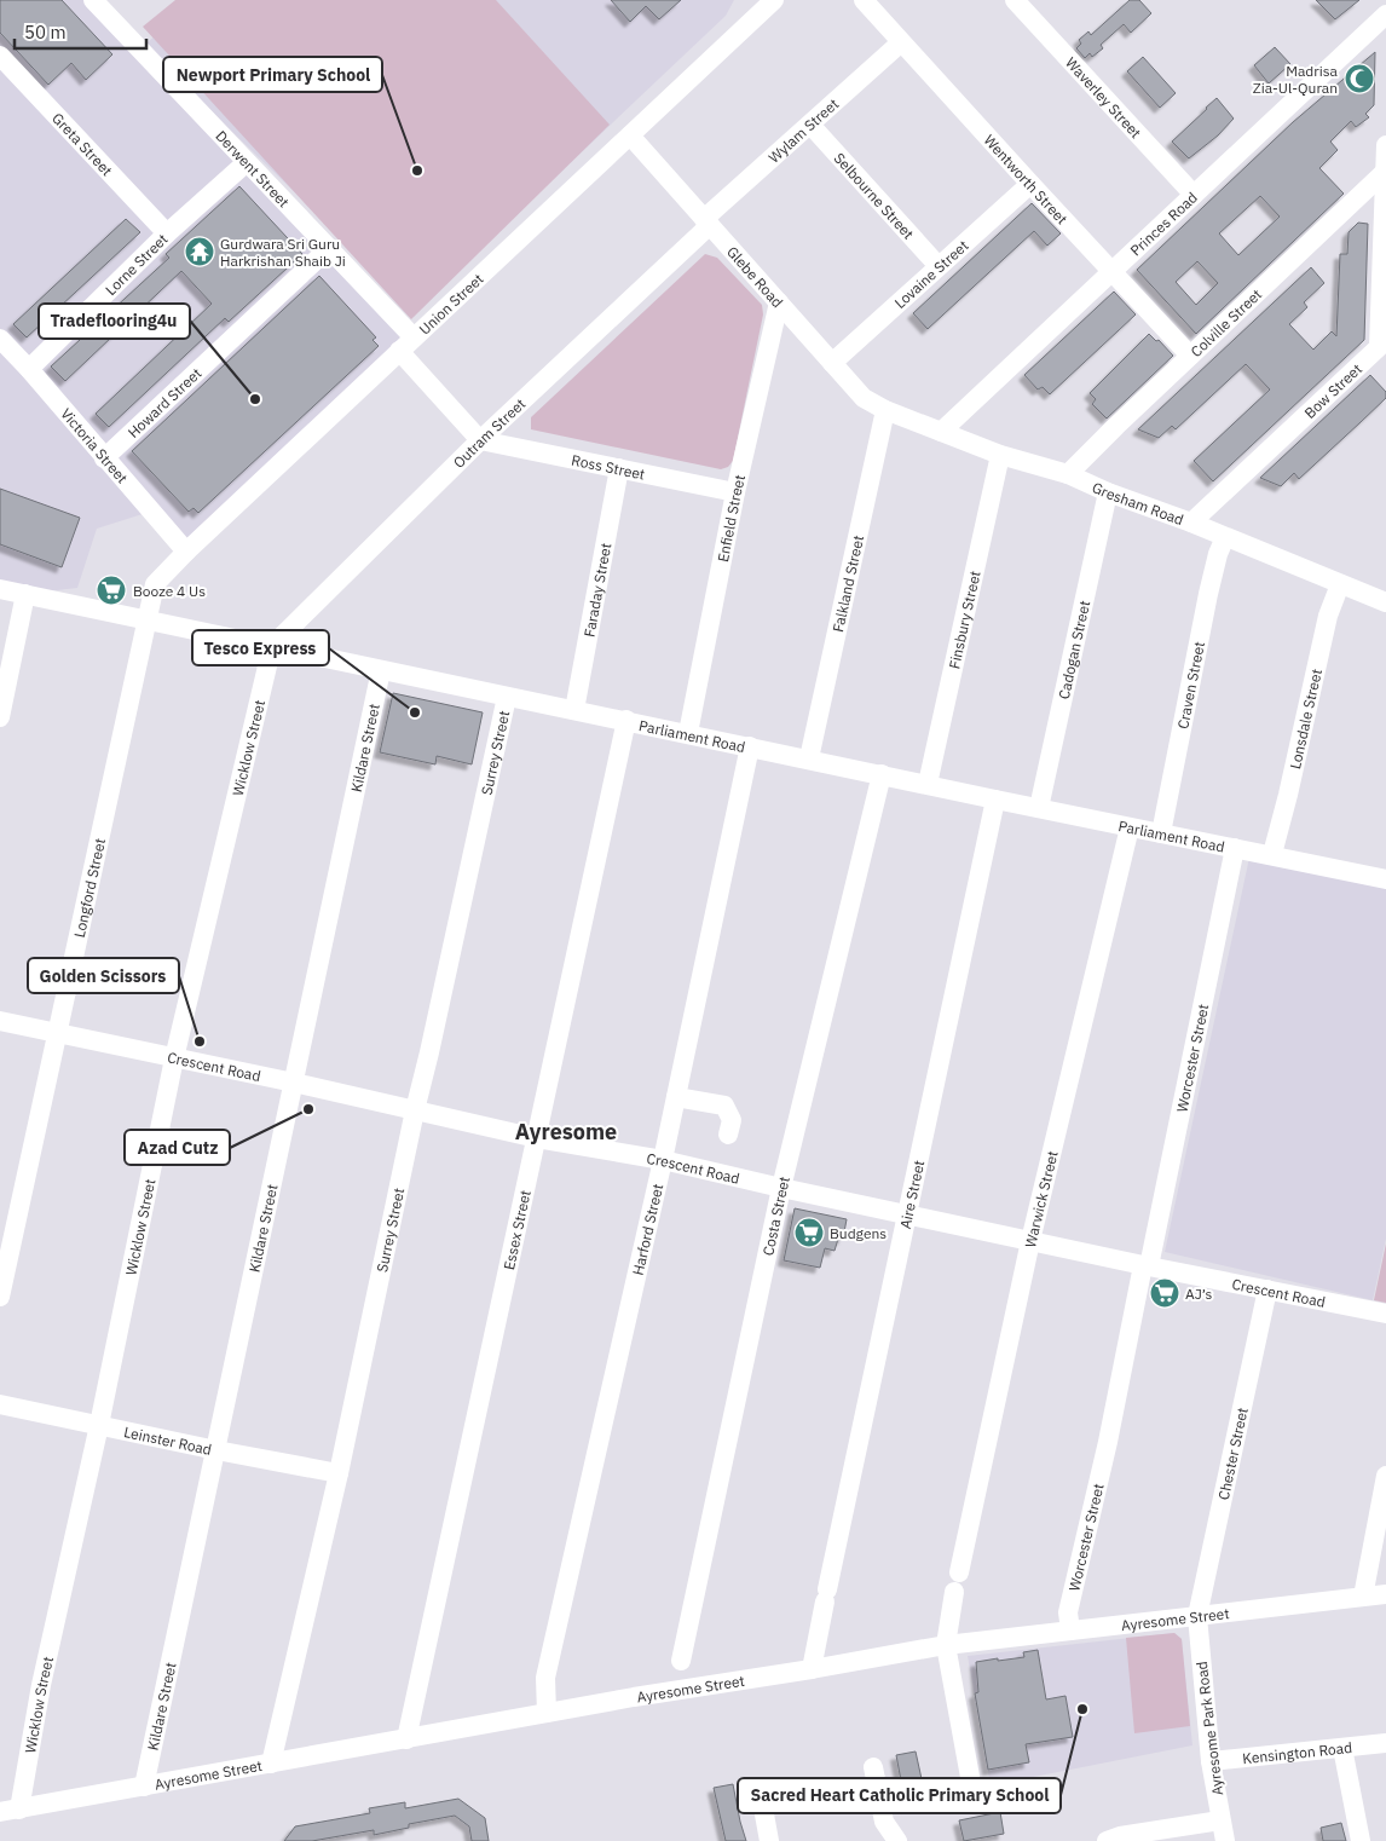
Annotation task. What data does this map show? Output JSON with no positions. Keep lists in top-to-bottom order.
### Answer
{
  "streets": {
    "street": [
      "Waverley Street",
      "Wylam Street",
      "Greta Street",
      "Derwent Street",
      "Wentworth Street",
      "Selbourne Street",
      "Princes Road",
      "Lorne Street",
      "Lovaine Street",
      "Glebe Road",
      "Union Street",
      "Colville Street",
      "Bow Street",
      "Howard Street",
      "Outram Street",
      "Victoria Street",
      "Ross Street",
      "Gresham Road",
      "Enfield Street",
      "Falkland Street",
      "Faraday Street",
      "Finsbury Street",
      "Cadogan Street",
      "Craven Street",
      "Lonsdale Street",
      "Parliament Road",
      "Wicklow Street",
      "Kildare Street",
      "Surrey Street",
      "Longford Street",
      "Worcester Street",
      "Crescent Road",
      "Aire Street",
      "Warwick Street",
      "Costa Street",
      "Essex Street",
      "Harford Street",
      "Leinster Road",
      "Chester Street",
      "Ayresome Street",
      "Ayresome Park Road",
      "Kensington Road"
    ]
  },
  "crossings": [
    ["Waverley Street", "Princes Road"],
    ["Wylam Street", "Wentworth Street"],
    ["Wylam Street", "Selbourne Street"],
    ["Wylam Street", "Glebe Road"],
    ["Wylam Street", "Outram Street"],
    ["Greta Street", "Lorne Street"],
    ["Derwent Street", "Lorne Street"],
    ["Derwent Street", "Union Street"],
    ["Derwent Street", "Howard Street"],
    ["Wentworth Street", "Princes Road"],
    ["Wentworth Street", "Lovaine Street"],
    ["Wentworth Street", "Colville Street"],
    ["Selbourne Street", "Lovaine Street"],
    ["Princes Road", "Gresham Road"],
    ["Lorne Street", "Victoria Street"],
    ["Lovaine Street", "Glebe Road"],
    ["Glebe Road", "Union Street"],
    ["Glebe Road", "Outram Street"],
    ["Glebe Road", "Gresham Road"],
    ["Glebe Road", "Enfield Street"],
    ["Glebe Road", "Falkland Street"],
    ["Union Street", "Victoria Street"],
    ["Union Street", "Parliament Road"],
    ["Union Street", "Longford Street"],
    ["Colville Street", "Bow Street"],
    ["Colville Street", "Gresham Road"],
    ["Bow Street", "Gresham Road"],
    ["Howard Street", "Victoria Street"],
    ["Outram Street", "Ross Street"],
    ["Outram Street", "Parliament Road"],
    ["Outram Street", "Wicklow Street"],
    ["Ross Street", "Enfield Street"],
    ["Ross Street", "Faraday Street"],
    ["Gresham Road", "Falkland Street"],
    ["Gresham Road", "Finsbury Street"],
    ["Gresham Road", "Cadogan Street"],
    ["Gresham Road", "Craven Street"],
    ["Gresham Road", "Lonsdale Street"],
    ["Enfield Street", "Parliament Road"],
    ["Falkland Street", "Parliament Road"],
    ["Faraday Street", "Parliament Road"],
    ["Finsbury Street", "Parliament Road"],
    ["Cadogan Street", "Parliament Road"],
    ["Craven Street", "Parliament Road"],
    ["Lonsdale Street", "Parliament Road"],
    ["Parliament Road", "Wicklow Street"],
    ["Parliament Road", "Kildare Street"],
    ["Parliament Road", "Surrey Street"],
    ["Parliament Road", "Longford Street"],
    ["Parliament Road", "Worcester Street"],
    ["Parliament Road", "Aire Street"],
    ["Parliament Road", "Warwick Street"],
    ["Parliament Road", "Costa Street"],
    ["Parliament Road", "Essex Street"],
    ["Parliament Road", "Harford Street"],
    ["Wicklow Street", "Crescent Road"],
    ["Wicklow Street", "Leinster Road"],
    ["Wicklow Street", "Ayresome Street"],
    ["Kildare Street", "Crescent Road"],
    ["Kildare Street", "Leinster Road"],
    ["Kildare Street", "Ayresome Street"],
    ["Surrey Street", "Crescent Road"],
    ["Surrey Street", "Leinster Road"],
    ["Surrey Street", "Ayresome Street"],
    ["Longford Street", "Crescent Road"],
    ["Worcester Street", "Crescent Road"],
    ["Worcester Street", "Ayresome Street"],
    ["Crescent Road", "Aire Street"],
    ["Crescent Road", "Warwick Street"],
    ["Crescent Road", "Costa Street"],
    ["Crescent Road", "Essex Street"],
    ["Crescent Road", "Harford Street"],
    ["Crescent Road", "Chester Street"],
    ["Aire Street", "Ayresome Street"],
    ["Essex Street", "Ayresome Street"],
    ["Harford Street", "Ayresome Street"],
    ["Chester Street", "Ayresome Street"],
    ["Chester Street", "Ayresome Park Road"],
    ["Ayresome Street", "Ayresome Park Road"],
    ["Ayresome Park Road", "Kensington Road"]
  ],
  "districts": ["Ayresome"],
  "places": {
    "mosque": ["Madrisa Zia-Ul-Quran"],
    "other": [
      "Newport Primary School",
      "Tradeflooring4u",
      "Tesco Express",
      "Golden Scissors",
      "Azad Cutz",
      "Sacred Heart Catholic Primary School"
    ],
    "temple": ["Gurdwara Sri Guru Harkrishan Shaib Ji"],
    "supermarket": ["Booze 4 Us", "Budgens", "AJ’s"]
  },
  "scale_bar": "50 m"
}
